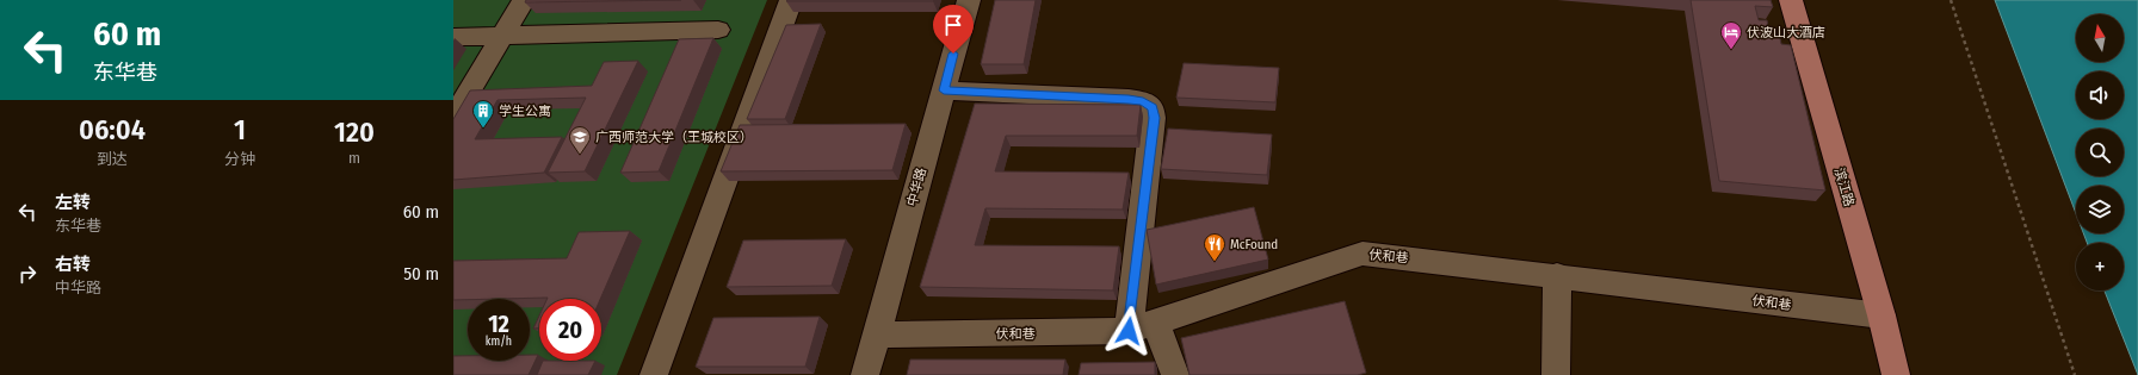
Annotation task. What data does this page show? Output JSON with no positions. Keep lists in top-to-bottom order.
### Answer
{
  "streets": {
    "main road": ["滨江路"],
    "street": ["中华路", "伏和巷"]
  },
  "crossings": [
    ["中华路", "伏和巷"],
    ["滨江路", "伏和巷"]
  ],
  "places": {
    "hotel": ["伏波山大酒店"],
    "building": ["学生公寓"],
    "school or university": ["广西师范大学（王城校区）"],
    "restaurant": ["McFound"]
  },
  "north": "top",
  "page": {
    "turn": ["60 m", "东华巷"],
    "map_buttons": "+",
    "eta": [
      "06:04",
      "到达",
      "1",
      "分钟",
      "120",
      "m"
    ],
    "list": [
      {
        "name": "左转",
        "note": "东华巷",
        "value": "60 m"
      },
      {
        "name": "右转",
        "note": "中华路",
        "value": "50 m"
      }
    ],
    "speed": "12 km/h",
    "limit": "20"
  }
}
